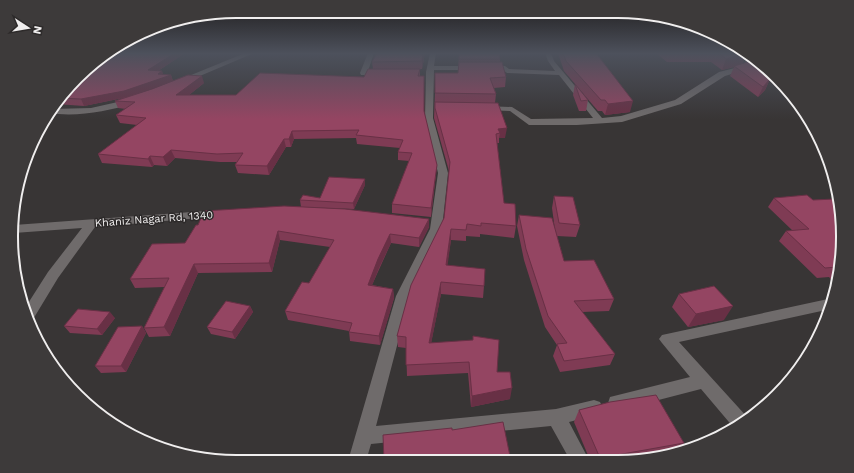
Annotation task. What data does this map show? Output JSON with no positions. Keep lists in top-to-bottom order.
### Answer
{
  "streets": {
    "street": ["Khaniz Nagar Rd, 1340"]
  },
  "north": "right"
}
